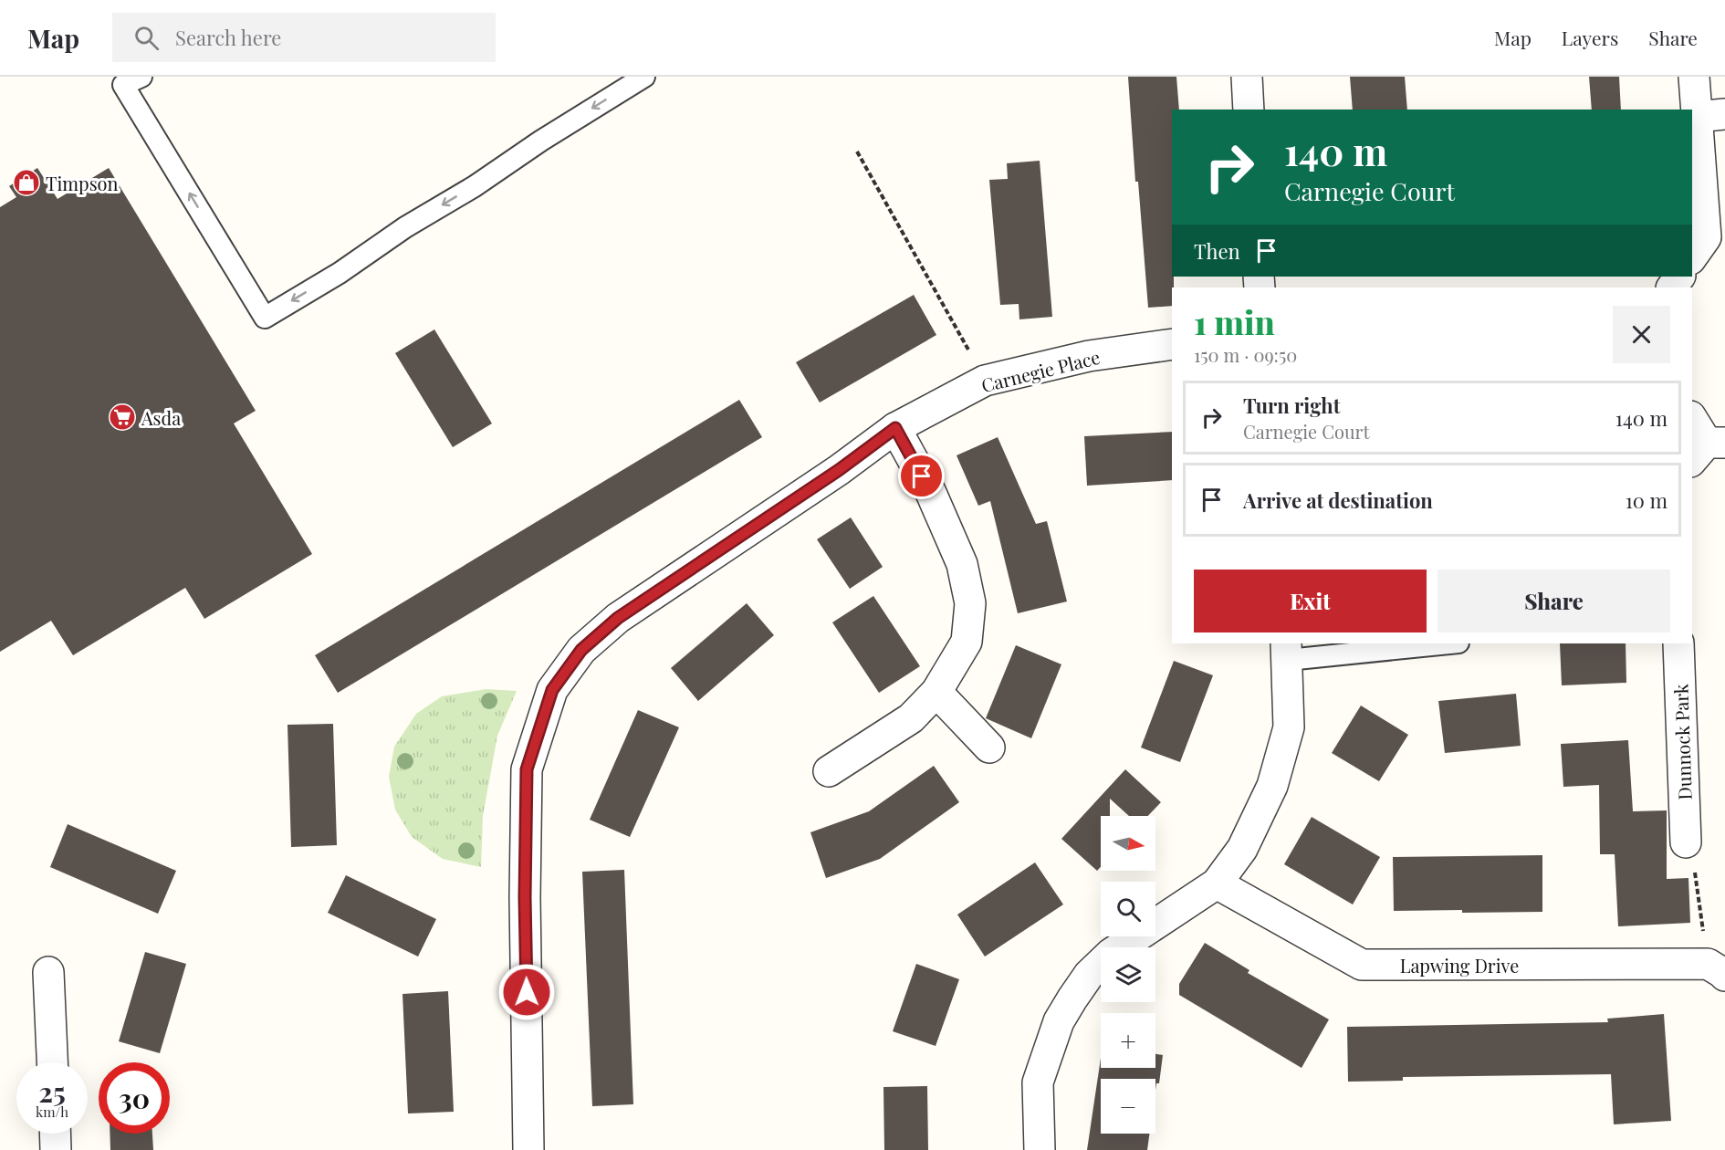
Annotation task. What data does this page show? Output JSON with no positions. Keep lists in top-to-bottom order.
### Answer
{
  "streets": {
    "street": ["Carnegie Place", "Dunnock Park", "Lapwing Drive"]
  },
  "places": {
    "shop": ["Timpson"],
    "supermarket": ["Asda"]
  },
  "north": "right",
  "page": {
    "header": "Map",
    "search": "Search here",
    "nav": ["Map", "Layers", "Share"],
    "turn": ["140 m", "Carnegie Court"],
    "then": "Then",
    "heading": ["1 min", "150 m · 09:50"],
    "list": [
      {
        "name": "Turn right",
        "note": "Carnegie Court",
        "value": "140 m"
      },
      {
        "name": "Arrive at destination",
        "value": "10 m"
      }
    ],
    "buttons": ["Exit", "Share"],
    "map_buttons": ["+", "−"],
    "speed": "25 km/h",
    "limit": "30"
  }
}
